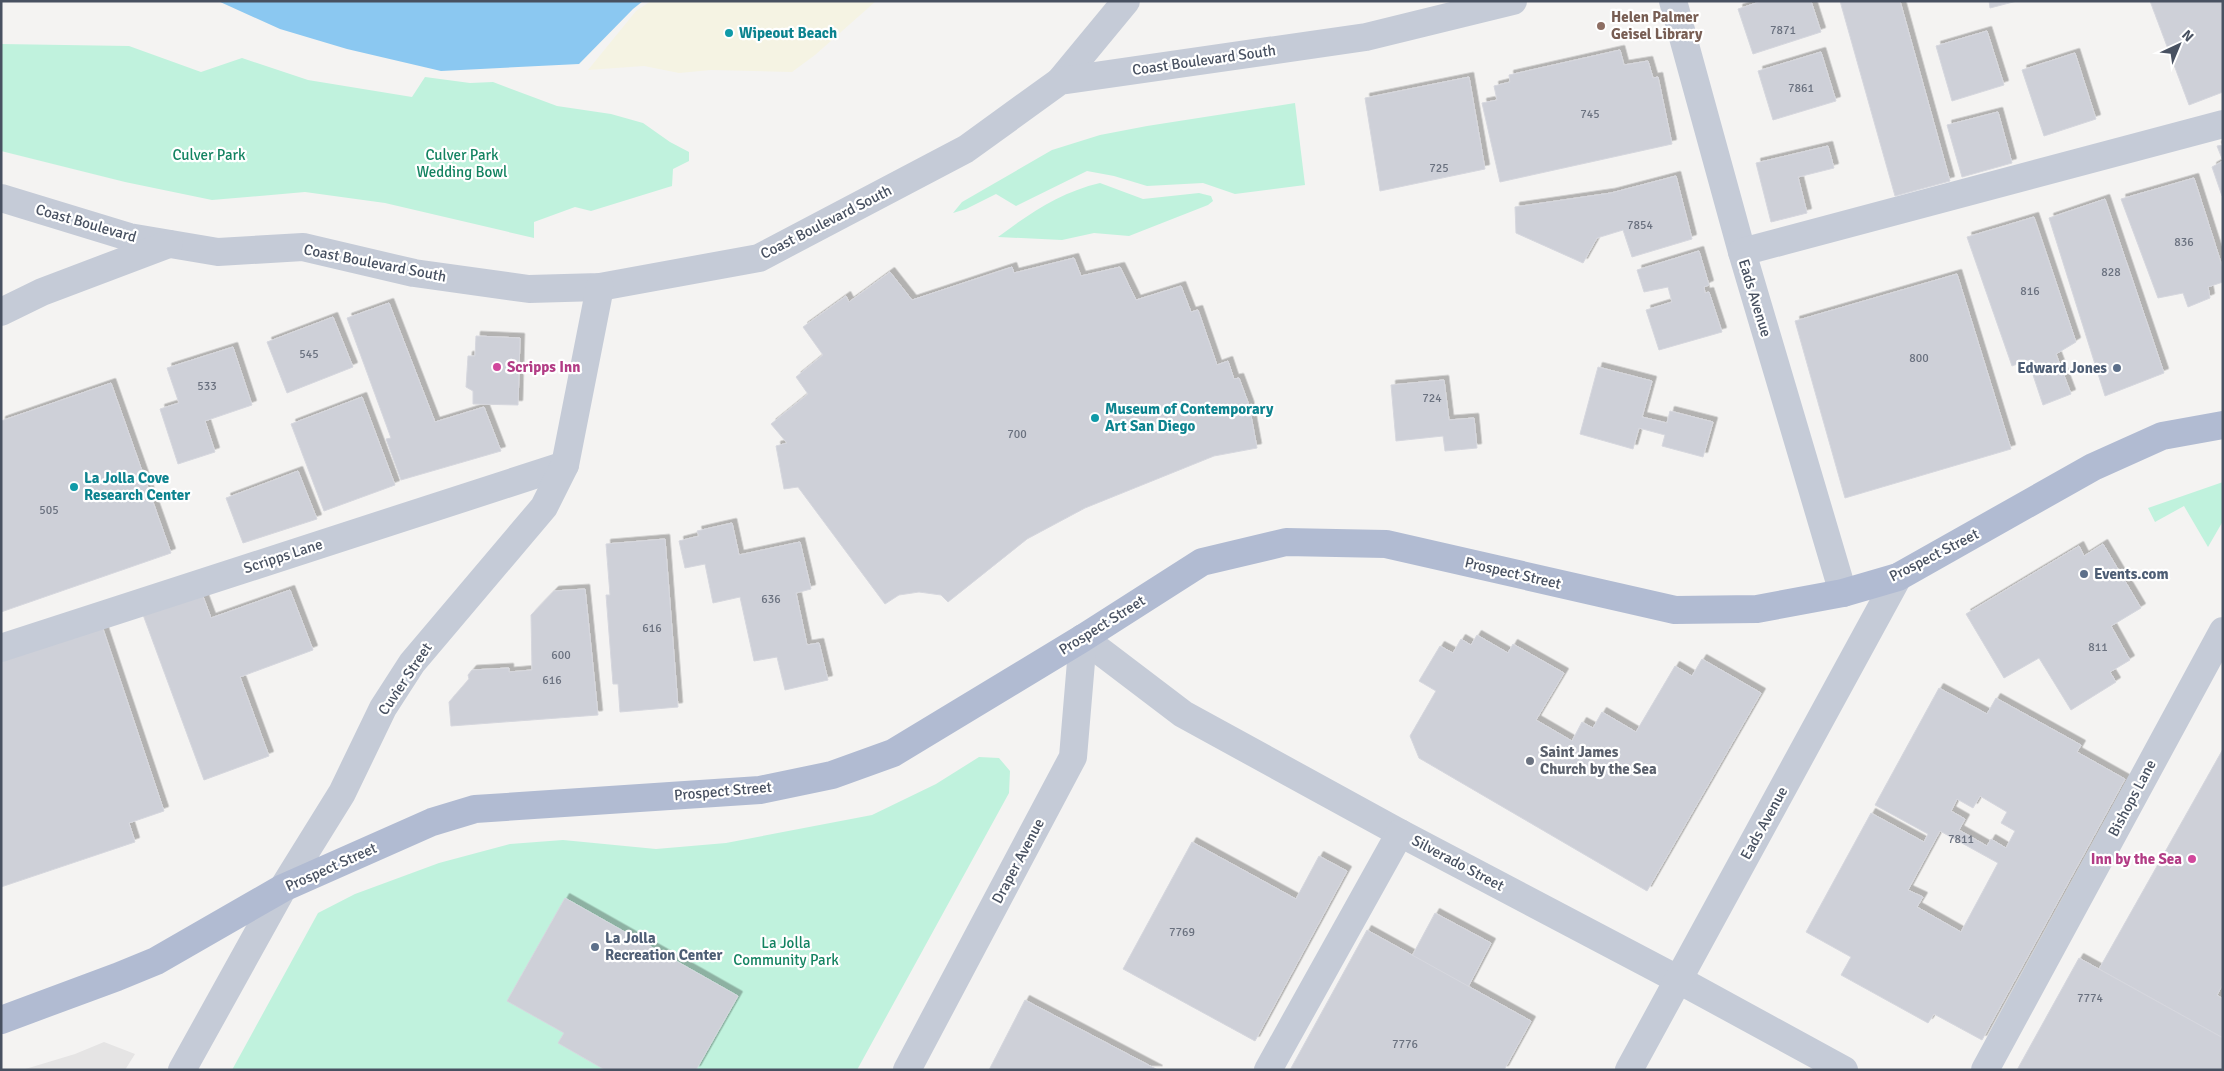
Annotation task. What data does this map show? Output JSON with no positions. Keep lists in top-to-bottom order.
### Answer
{
  "streets": {
    "main road": ["Prospect Street"],
    "street": [
      "Coast Boulevard South",
      "Coast Boulevard",
      "Eads Avenue",
      "Scripps Lane",
      "Cuvier Street",
      "Bishops Lane",
      "Draper Avenue",
      "Silverado Street"
    ]
  },
  "crossings": [
    ["Coast Boulevard South", "Coast Boulevard"],
    ["Coast Boulevard South", "Cuvier Street"],
    ["Eads Avenue", "Prospect Street"],
    ["Eads Avenue", "Silverado Street"],
    ["Prospect Street", "Cuvier Street"],
    ["Prospect Street", "Draper Avenue"],
    ["Prospect Street", "Silverado Street"],
    ["Scripps Lane", "Cuvier Street"],
    ["Draper Avenue", "Silverado Street"]
  ],
  "parks": ["Culver Park", "Culver Park Wedding Bowl", "La Jolla Community Park"],
  "places": [
    "Helen Palmer Geisel Library",
    "Wipeout Beach",
    "Scripps Inn",
    "Edward Jones",
    "Museum of Contemporary Art San Diego",
    "La Jolla Cove Research Center",
    "Events.com",
    "Saint James Church by the Sea",
    "Inn by the Sea",
    "La Jolla Recreation Center"
  ],
  "house_numbers": [
    "7871",
    "7861",
    "745",
    "725",
    "7854",
    "836",
    "828",
    "816",
    "545",
    "800",
    "533",
    "724",
    "700",
    "505",
    "636",
    "616",
    "811",
    "600",
    "616",
    "7811",
    "7769",
    "7774",
    "7776"
  ],
  "north": "top right"
}
